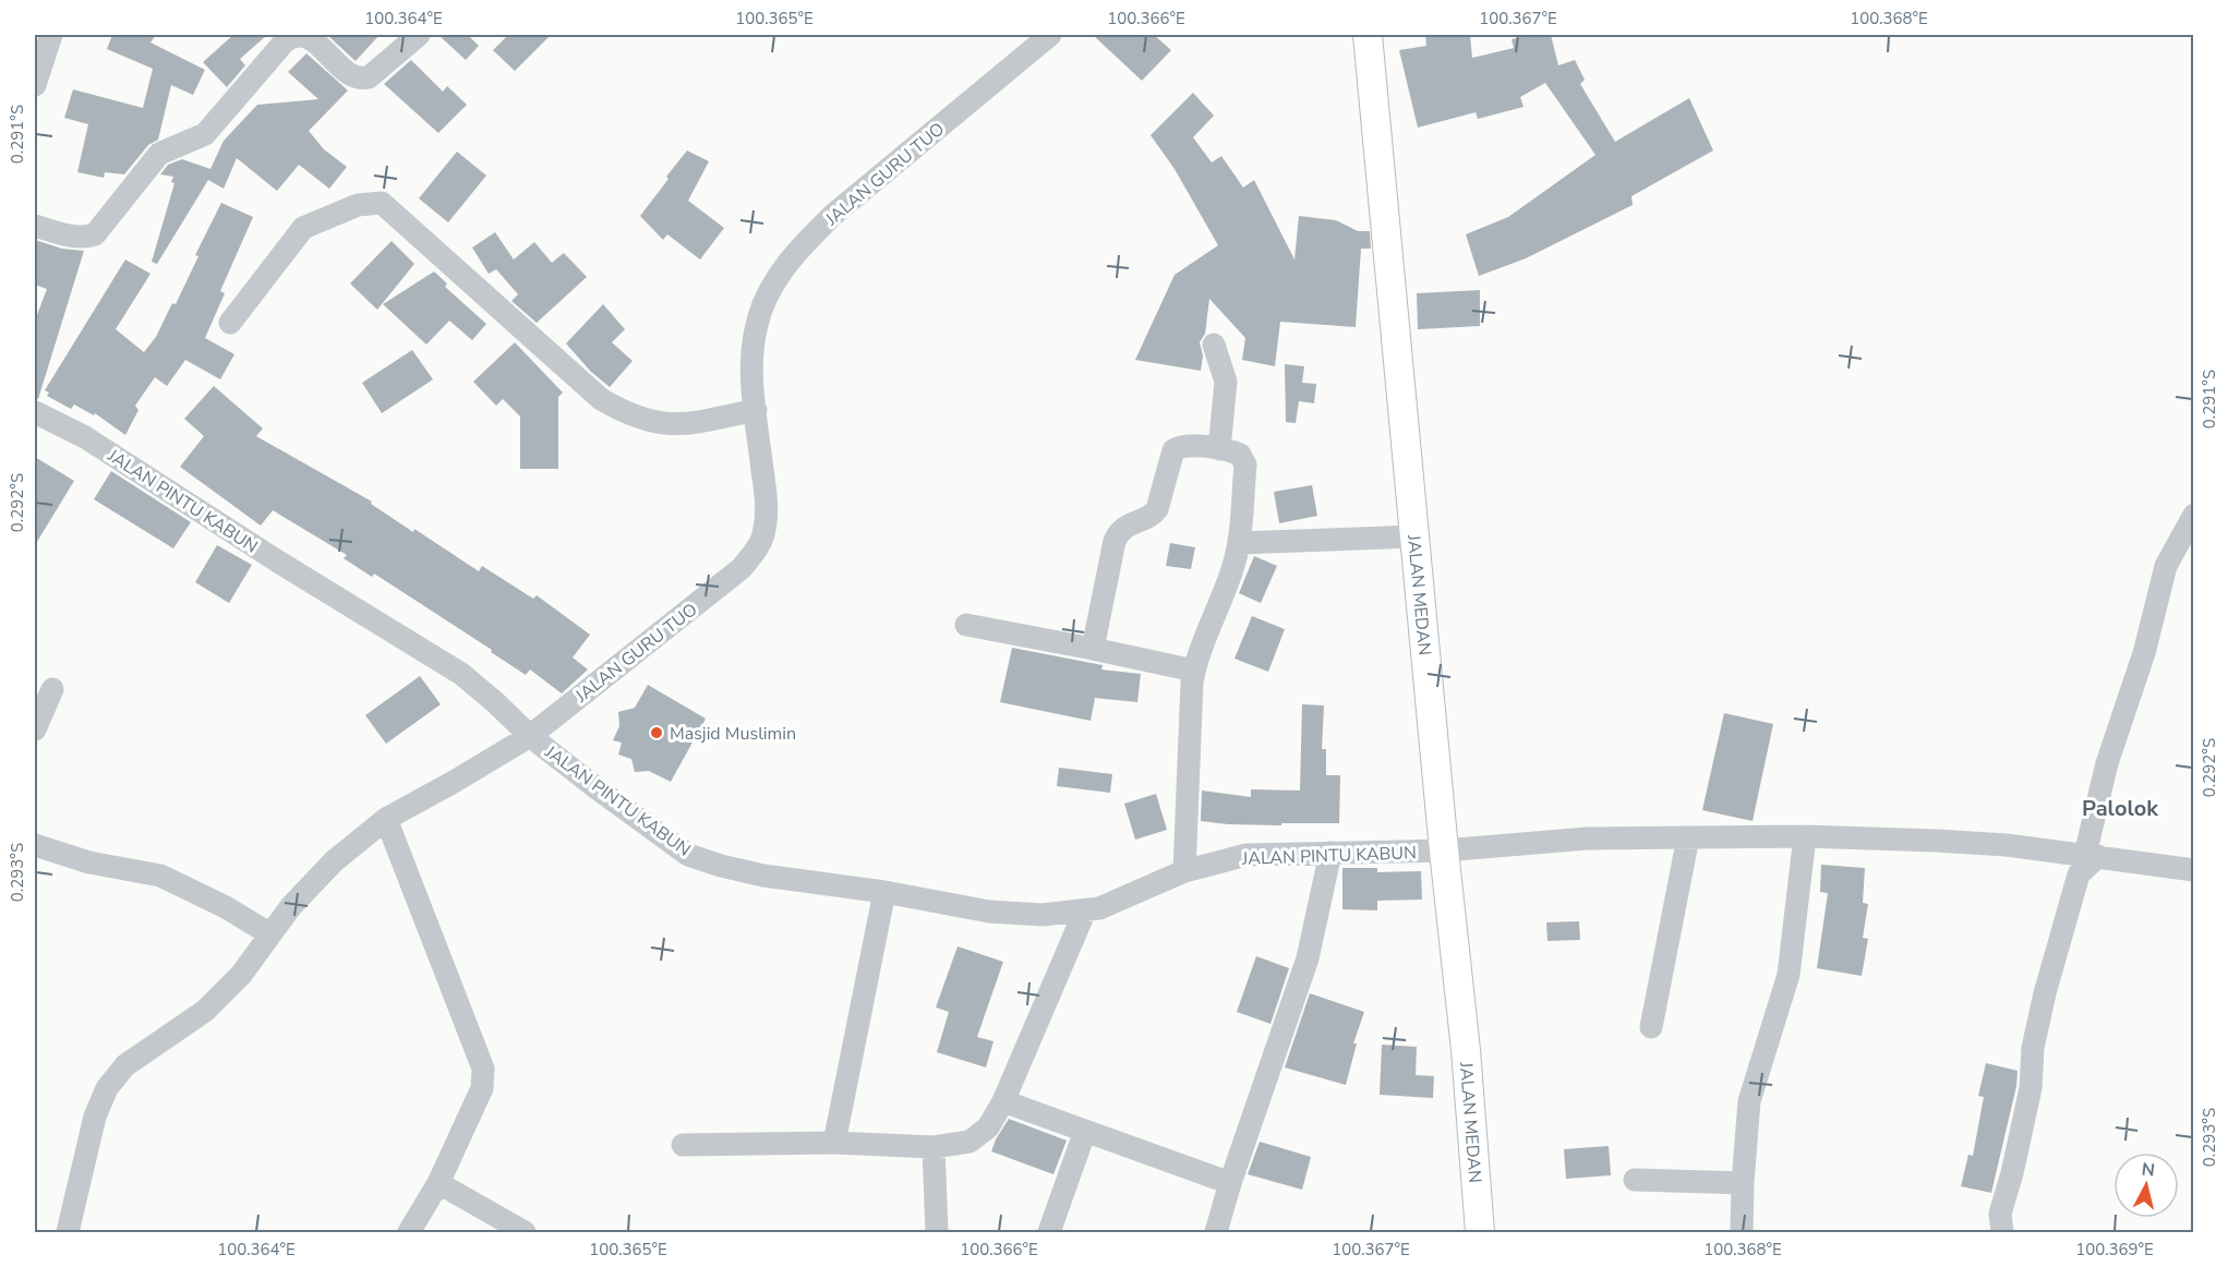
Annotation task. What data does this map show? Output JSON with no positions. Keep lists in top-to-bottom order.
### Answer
{
  "streets": {
    "main road": ["JALAN MEDAN"],
    "street": ["JALAN GURU TUO", "JALAN PINTU KABUN"]
  },
  "crossings": [
    ["JALAN GURU TUO", "JALAN PINTU KABUN"],
    ["JALAN PINTU KABUN", "JALAN MEDAN"]
  ],
  "districts": ["Palolok"],
  "places": ["Masjid Muslimin"],
  "north": "top",
  "coordinates": [
    "100.364°E",
    "100.365°E",
    "100.366°E",
    "100.367°E",
    "100.368°E",
    "0.291°S",
    "0.292°S",
    "0.293°S",
    "100.369°E"
  ]
}
